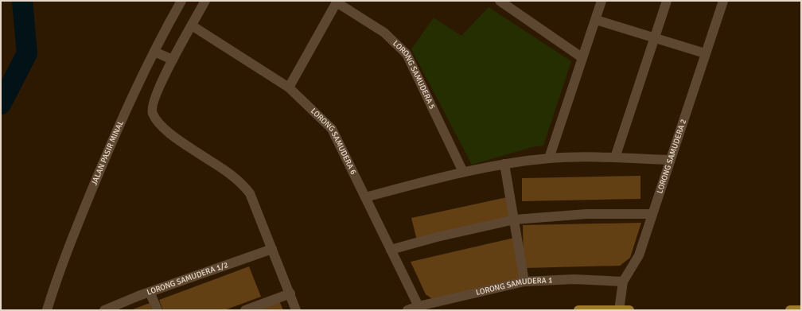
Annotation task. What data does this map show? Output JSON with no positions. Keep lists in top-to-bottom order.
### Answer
{
  "streets": {
    "street": [
      "LORONG SAMUDERA 5",
      "LORONG SAMUDERA 6",
      "JALAN PASIR MINAL",
      "LORONG SAMUDERA 2",
      "LORONG SAMUDERA 1/2",
      "LORONG SAMUDERA 1"
    ]
  },
  "crossings": [
    ["LORONG SAMUDERA 6", "LORONG SAMUDERA 1"],
    ["LORONG SAMUDERA 2", "LORONG SAMUDERA 1"]
  ]
}
